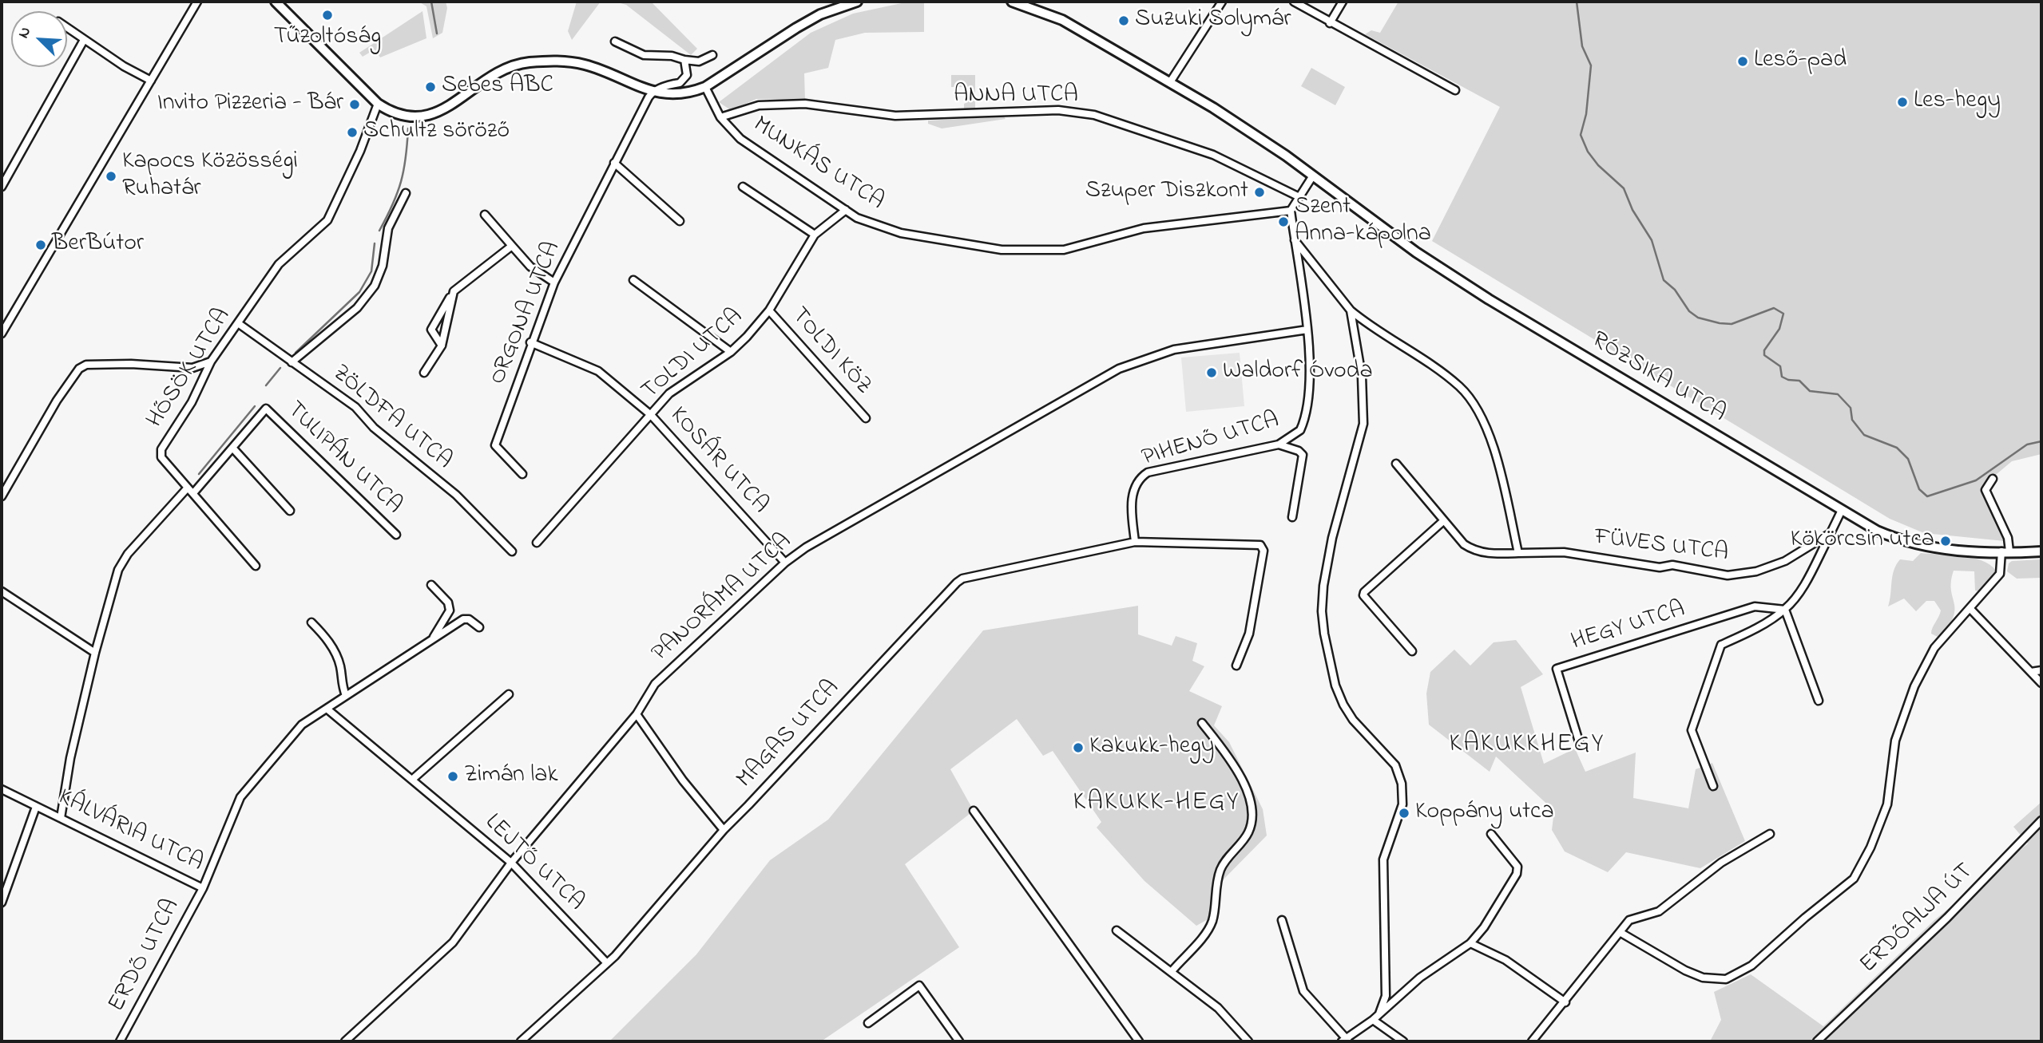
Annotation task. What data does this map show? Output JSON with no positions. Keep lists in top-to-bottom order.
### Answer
{
  "streets": {
    "main road": ["RÓZSIKA UTCA"],
    "street": [
      "ANNA UTCA",
      "MUNKÁS UTCA",
      "ORGONA UTCA",
      "TOLDI KÖZ",
      "TOLDI UTCA",
      "HŐSÖK UTCA",
      "ZÖLDFA UTCA",
      "PIHENŐ UTCA",
      "TULIPÁN UTCA",
      "KOSÁR UTCA",
      "FÜVES UTCA",
      "PANORÁMA UTCA",
      "HEGY UTCA",
      "MAGAS UTCA",
      "KÁLVÁRIA UTCA",
      "LEJTŐ UTCA",
      "ERDŐALJA ÚT",
      "ERDŐ UTCA"
    ]
  },
  "crossings": [
    ["ANNA UTCA", "MUNKÁS UTCA"],
    ["MUNKÁS UTCA", "TOLDI UTCA"],
    ["MUNKÁS UTCA", "PIHENŐ UTCA"],
    ["ORGONA UTCA", "KOSÁR UTCA"],
    ["TOLDI KÖZ", "TOLDI UTCA"],
    ["TOLDI UTCA", "KOSÁR UTCA"],
    ["HŐSÖK UTCA", "ZÖLDFA UTCA"],
    ["PIHENŐ UTCA", "PANORÁMA UTCA"],
    ["PIHENŐ UTCA", "MAGAS UTCA"],
    ["KOSÁR UTCA", "PANORÁMA UTCA"],
    ["PANORÁMA UTCA", "LEJTŐ UTCA"],
    ["MAGAS UTCA", "LEJTŐ UTCA"],
    ["KÁLVÁRIA UTCA", "LEJTŐ UTCA"],
    ["KÁLVÁRIA UTCA", "ERDŐ UTCA"]
  ],
  "districts": ["KAKUKKHEGY", "KAKUKK-HEGY"],
  "places": [
    "Tűzoltóság",
    "Suzuki Solymár",
    "Leső-pad",
    "Sebes ABC",
    "Les-hegy",
    "Invito Pizzeria - Bár",
    "Schultz söröző",
    "Kapocs Közösségi Ruhatár",
    "Szuper Diszkont",
    "Szent Anna-kápolna",
    "BerBútor",
    "Waldorf Óvoda",
    "Kökörcsin utca",
    "Kakukk-hegy",
    "Zimán lak",
    "Koppány utca"
  ],
  "north": "top left"
}
